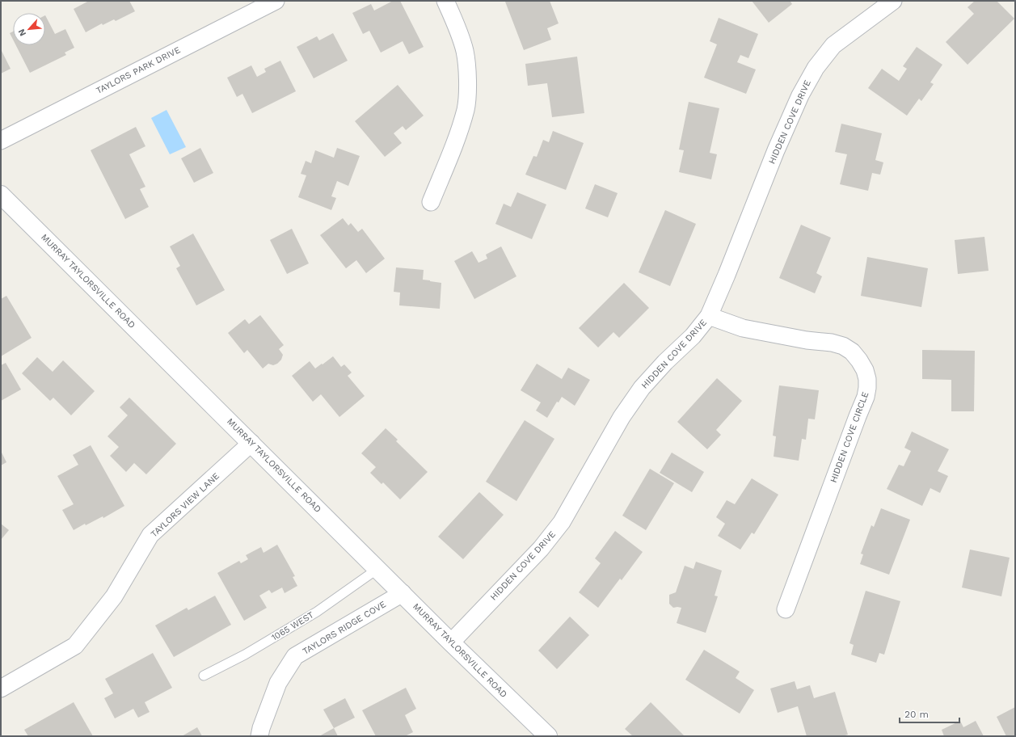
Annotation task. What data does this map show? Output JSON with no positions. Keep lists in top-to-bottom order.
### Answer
{
  "streets": {
    "street": [
      "TAYLORS PARK DRIVE",
      "HIDDEN COVE DRIVE",
      "MURRAY TAYLORSVILLE ROAD",
      "HIDDEN COVE CIRCLE",
      "TAYLORS VIEW LANE",
      "TAYLORS RIDGE COVE"
    ],
    "lane": ["1065 WEST"]
  },
  "crossings": [
    ["HIDDEN COVE DRIVE", "MURRAY TAYLORSVILLE ROAD"],
    ["HIDDEN COVE DRIVE", "HIDDEN COVE CIRCLE"],
    ["MURRAY TAYLORSVILLE ROAD", "TAYLORS VIEW LANE"],
    ["MURRAY TAYLORSVILLE ROAD", "1065 WEST"],
    ["MURRAY TAYLORSVILLE ROAD", "TAYLORS RIDGE COVE"]
  ],
  "scale_bar": "20 m",
  "north": "bottom left"
}
